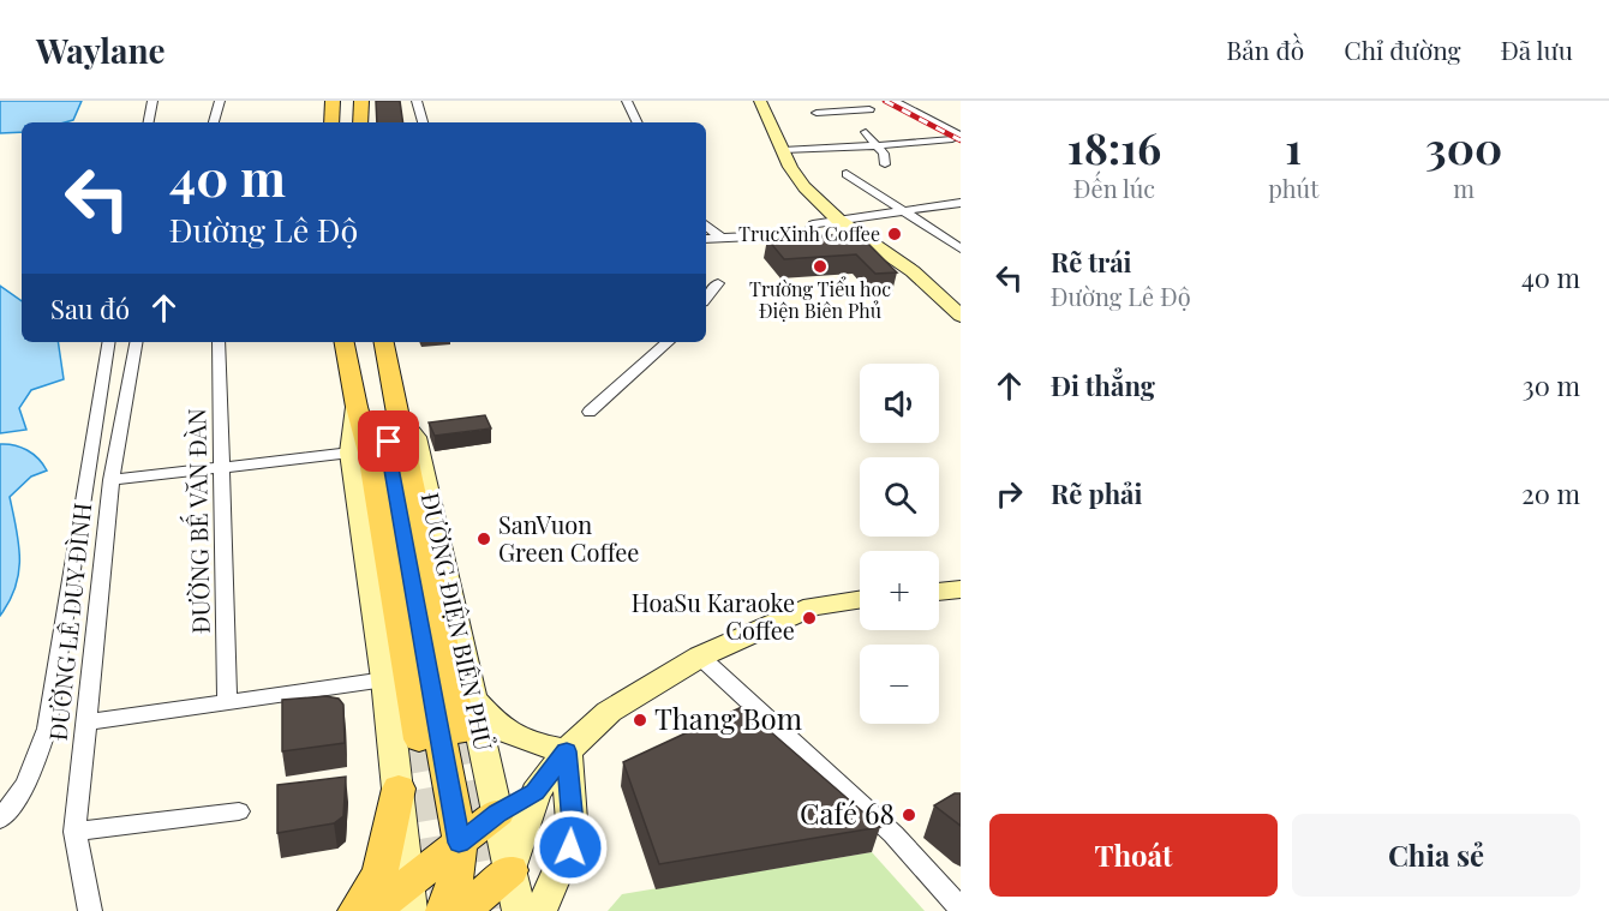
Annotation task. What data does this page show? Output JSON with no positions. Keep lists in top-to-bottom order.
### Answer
{
  "streets": {
    "main road": ["ĐƯỜNG ĐIỆN BIÊN PHỦ"],
    "street": ["ĐƯỜNG BẾ VĂN ĐÀN", "ĐƯỜNG LÊ DUY ĐÌNH"]
  },
  "places": [
    "TrucXinh Coffee",
    "Trường Tiểu học Điện Biên Phủ",
    "SanVuon Green Coffee",
    "HoaSu Karaoke Coffee",
    "Thang Bom",
    "Café 68"
  ],
  "page": {
    "header": "Waylane",
    "nav": ["Bản đồ", "Chỉ đường", "Đã lưu"],
    "eta": [
      "18:16",
      "Đến lúc",
      "1",
      "phút",
      "300",
      "m"
    ],
    "turn": ["40 m", "Đường Lê Độ"],
    "list": [
      {
        "name": "Rẽ trái",
        "note": "Đường Lê Độ",
        "value": "40 m"
      },
      {
        "name": "Đi thẳng",
        "value": "30 m"
      },
      {
        "name": "Rẽ phải",
        "value": "20 m"
      }
    ],
    "then": "Sau đó",
    "map_buttons": ["+", "−"],
    "buttons": ["Thoát", "Chia sẻ"]
  }
}
